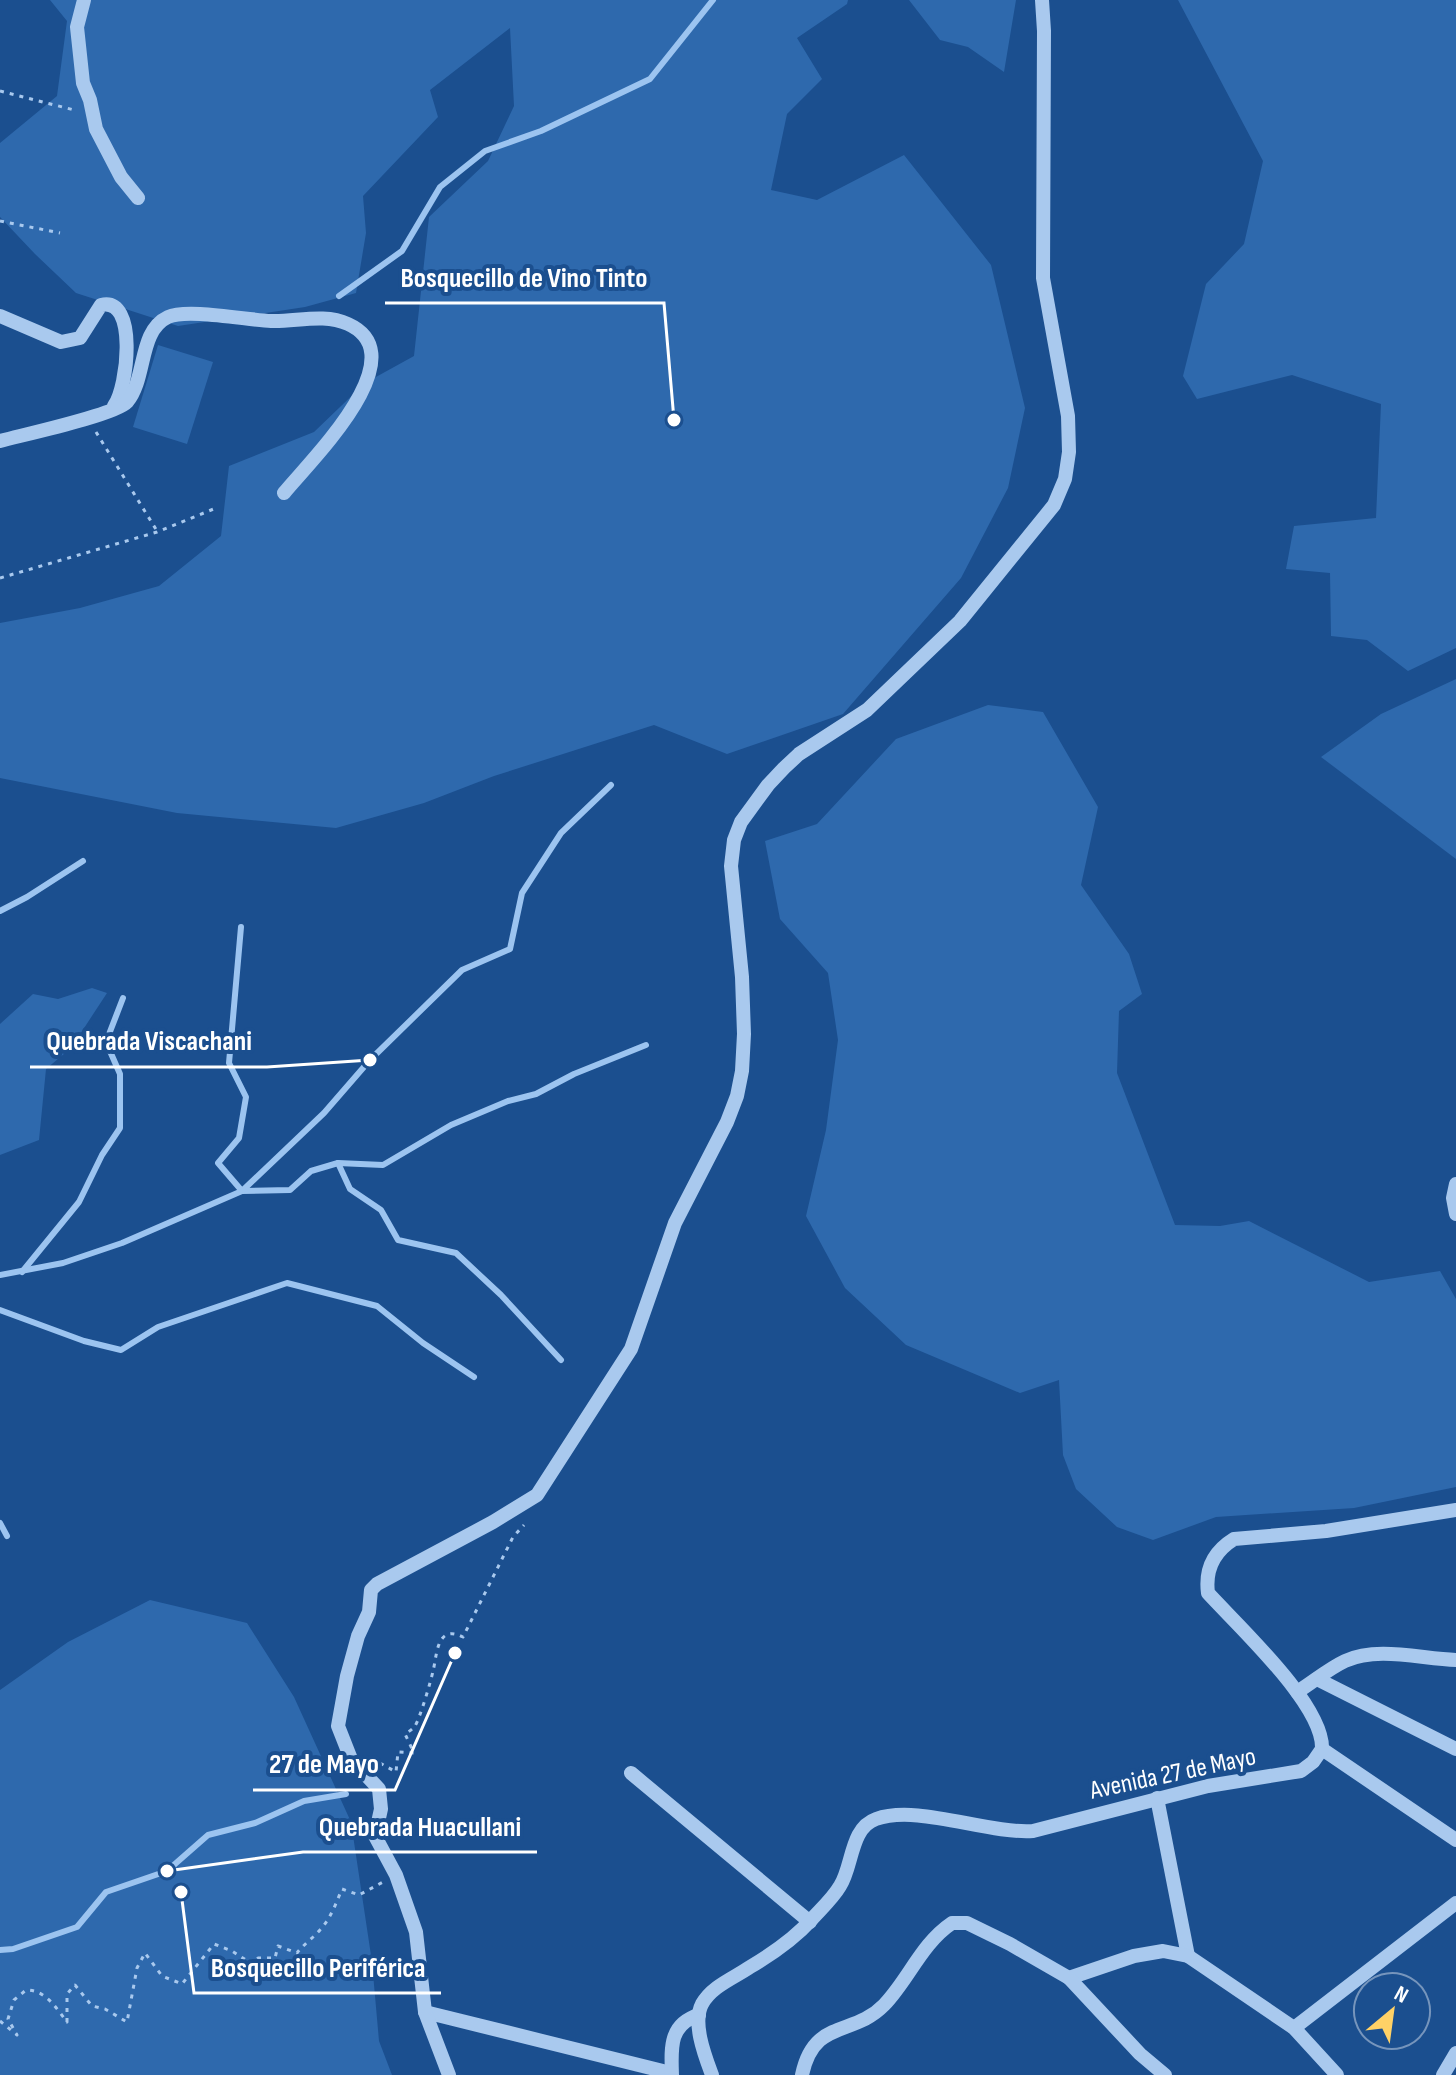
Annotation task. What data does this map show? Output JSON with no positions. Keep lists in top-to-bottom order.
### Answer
{
  "streets": {
    "street": ["Avenida 27 de Mayo"]
  },
  "places": [
    "Bosquecillo de Vino Tinto",
    "Quebrada Viscachani",
    "27 de Mayo",
    "Quebrada Huacullani",
    "Bosquecillo Periférica"
  ],
  "north": "top right"
}
